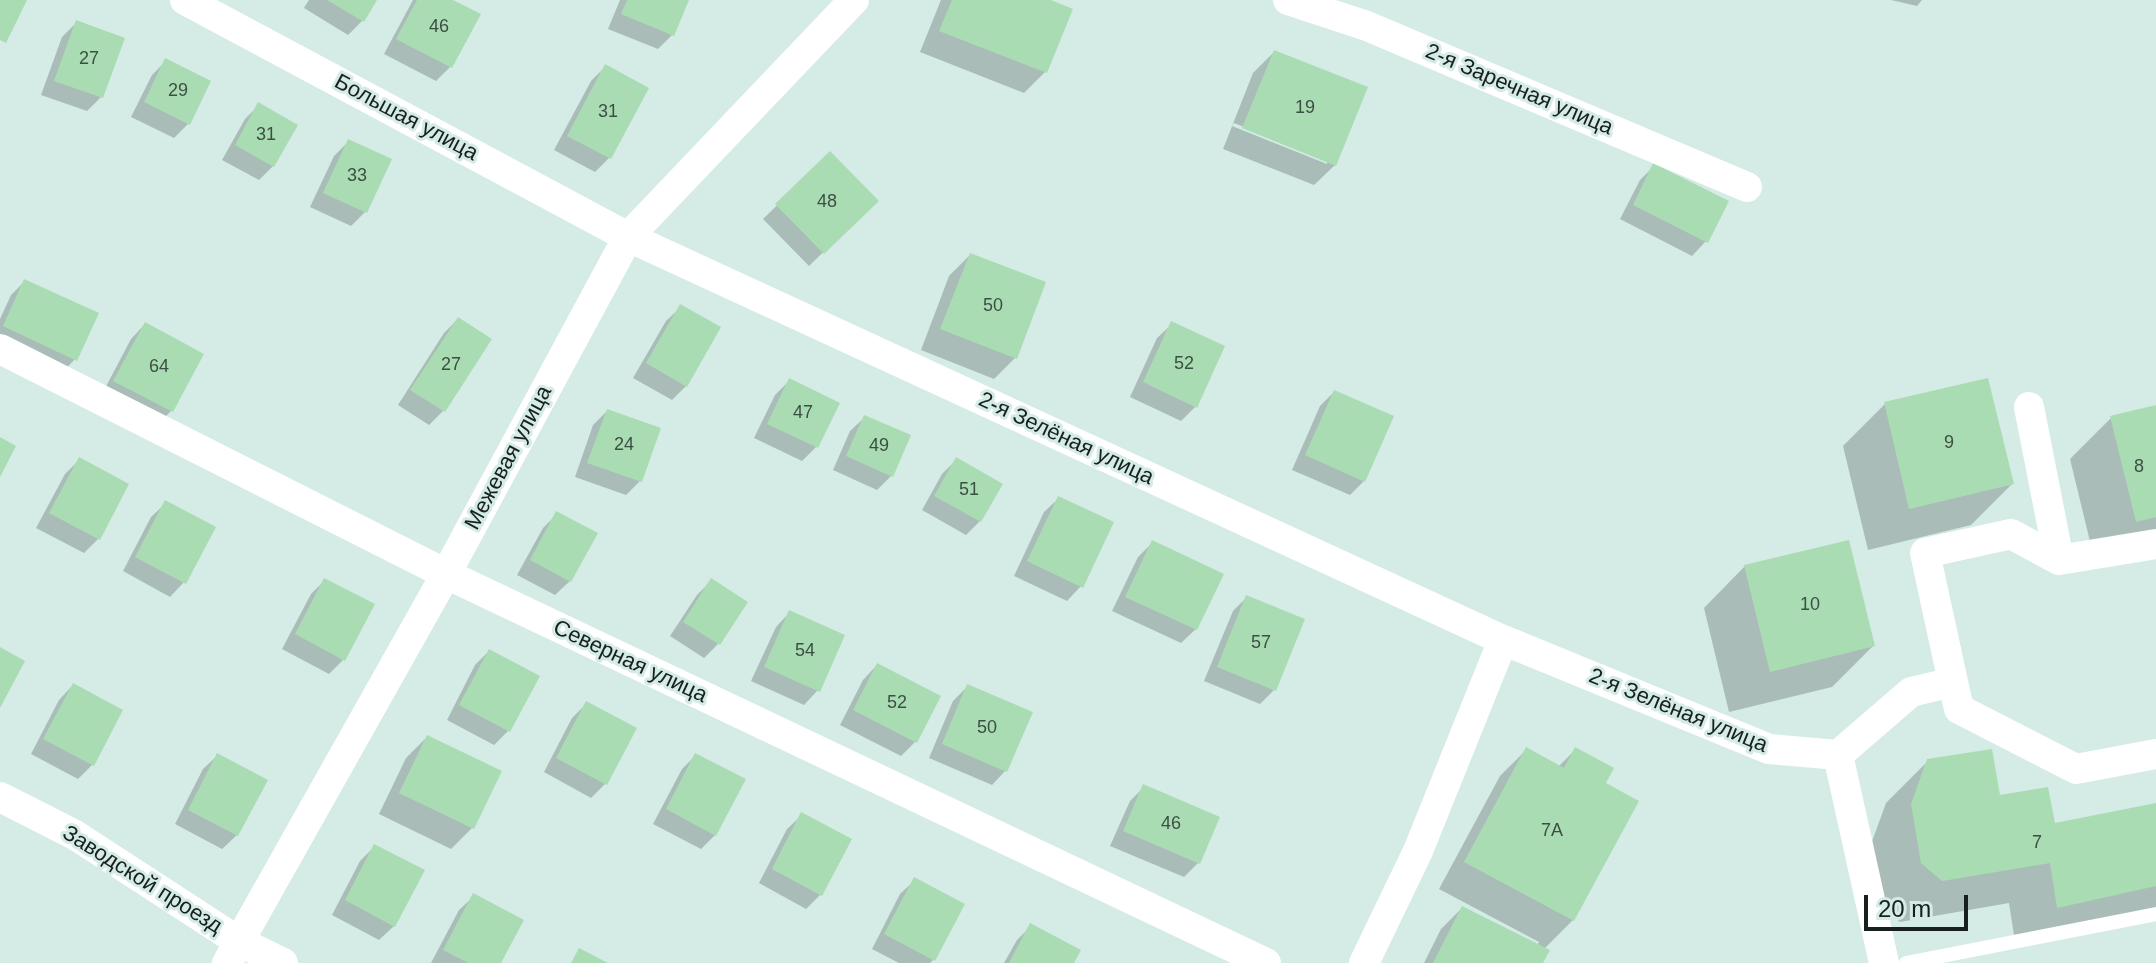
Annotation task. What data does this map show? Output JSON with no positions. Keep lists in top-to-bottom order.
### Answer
{
  "streets": {
    "street": [
      "2-я Заречная улица",
      "Большая улица",
      "2-я Зелёная улица",
      "Межевая улица",
      "Северная улица",
      "Заводской проезд"
    ]
  },
  "crossings": [
    ["Большая улица", "2-я Зелёная улица"],
    ["Большая улица", "Межевая улица"],
    ["2-я Зелёная улица", "Межевая улица"],
    ["Межевая улица", "Северная улица"],
    ["Межевая улица", "Заводской проезд"]
  ],
  "house_numbers": [
    "46",
    "27",
    "29",
    "19",
    "31",
    "31",
    "33",
    "48",
    "50",
    "52",
    "27",
    "64",
    "47",
    "9",
    "24",
    "49",
    "8",
    "51",
    "10",
    "57",
    "54",
    "52",
    "50",
    "46",
    "7А",
    "7"
  ],
  "scale_bar": "20 m"
}
